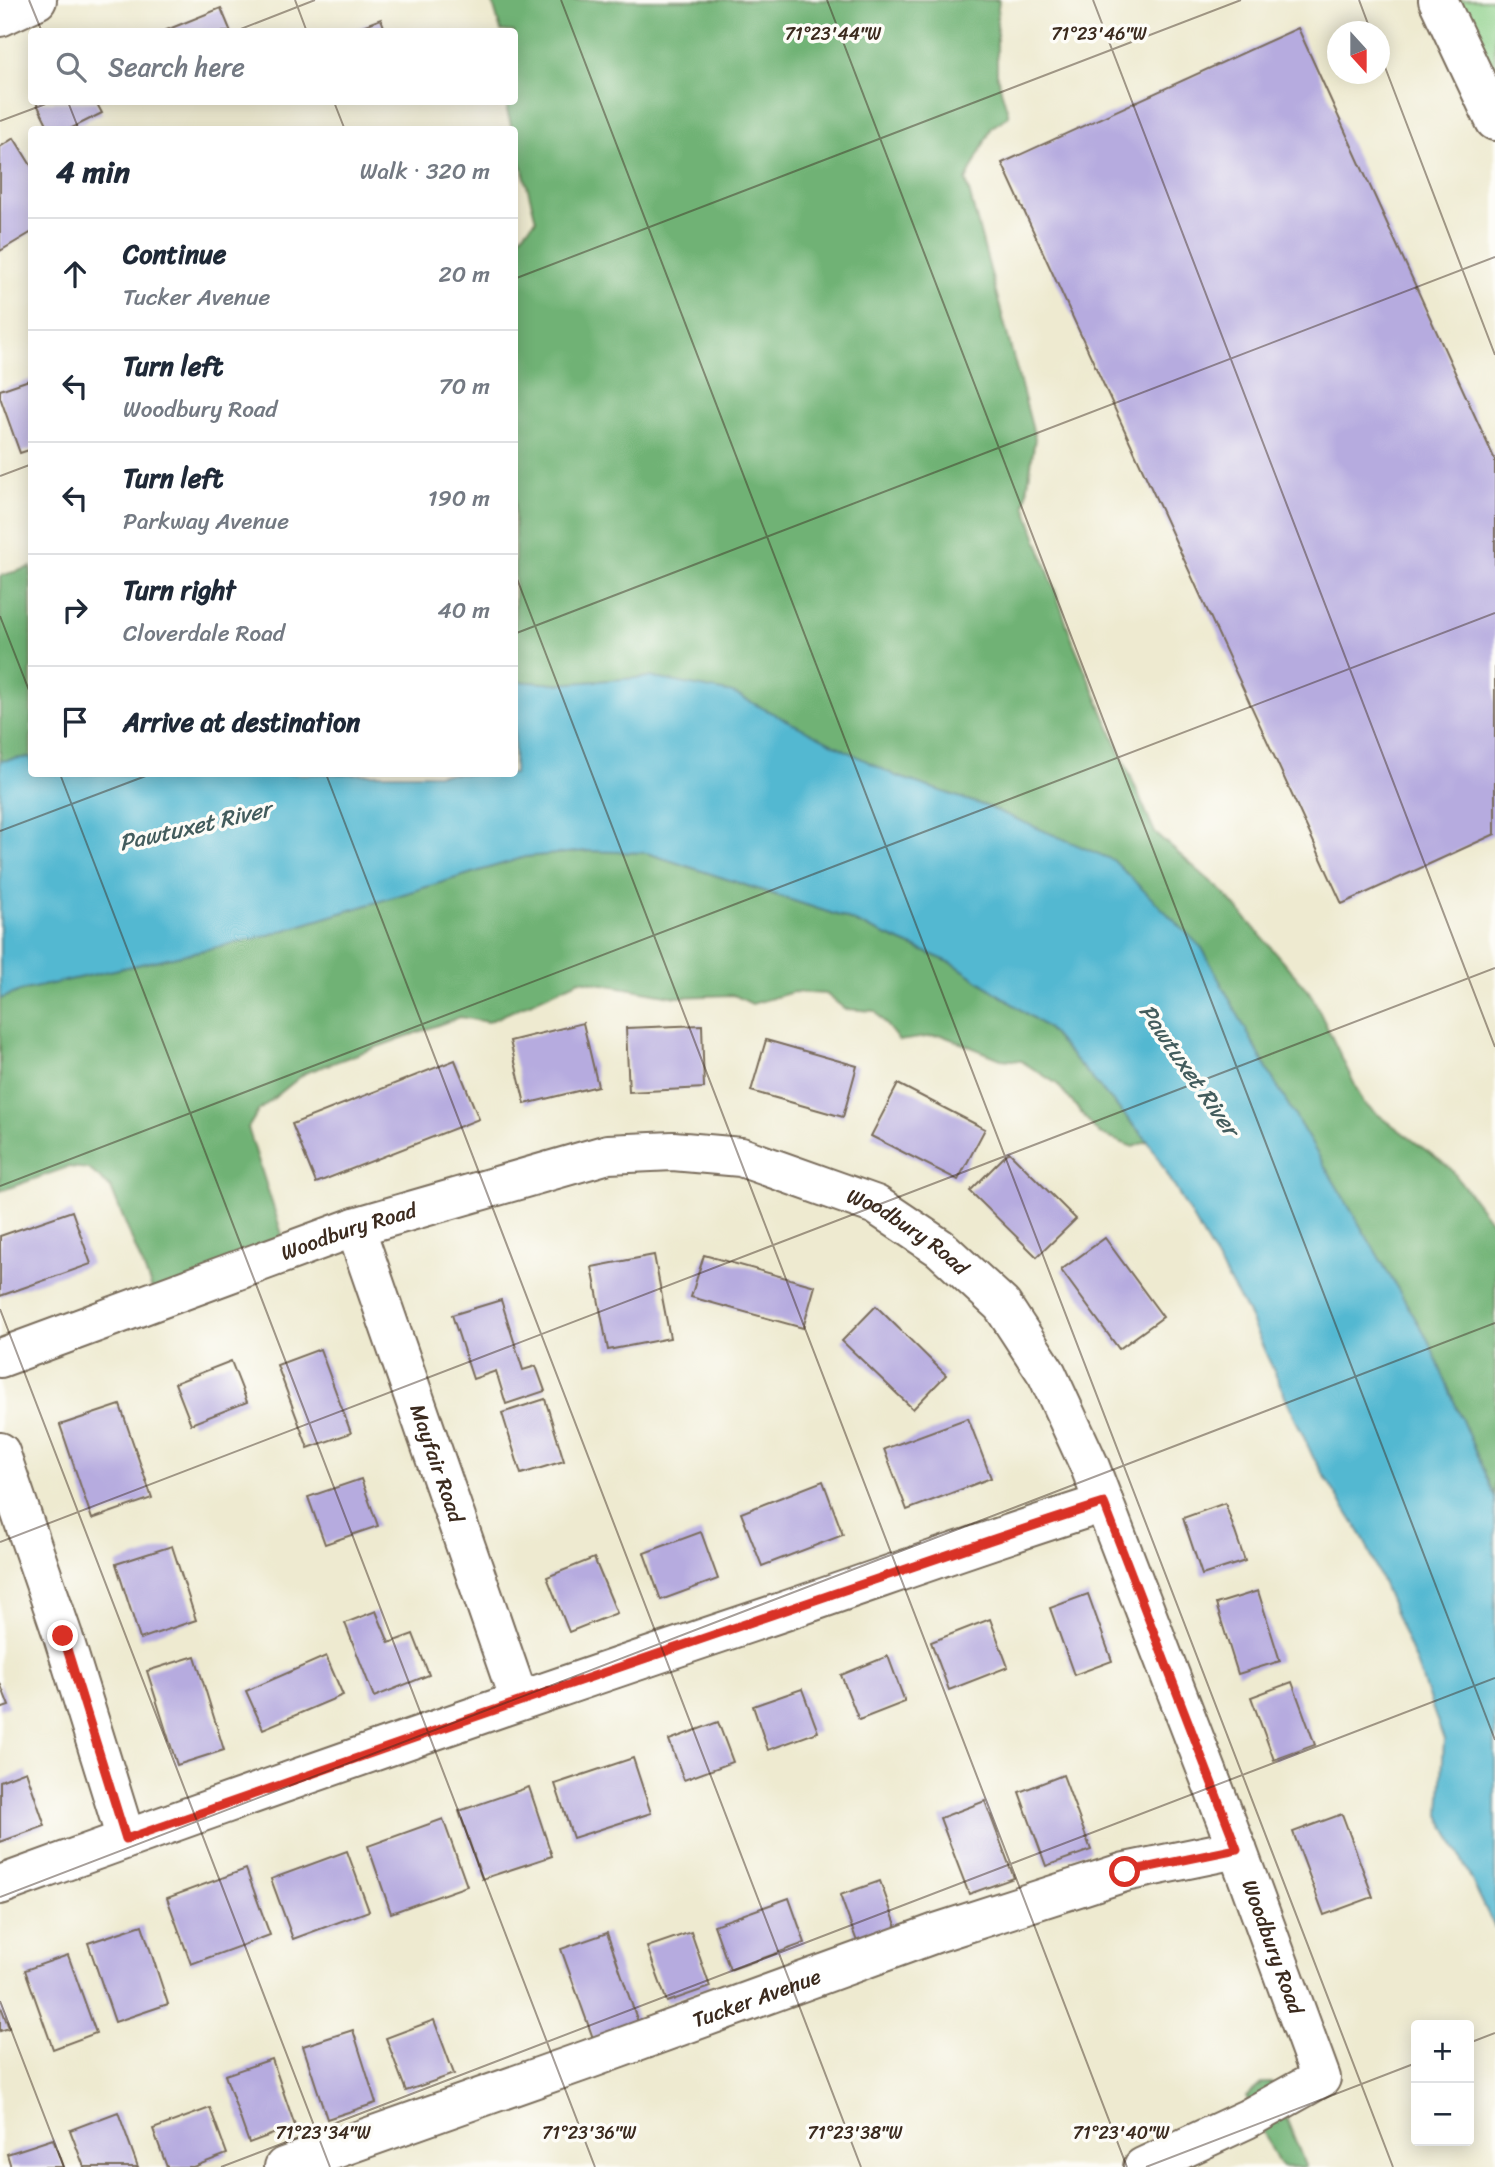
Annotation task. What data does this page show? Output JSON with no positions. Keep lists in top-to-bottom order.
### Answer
{
  "streets": {
    "street": ["Woodbury Road", "Mayfair Road", "Tucker Avenue"]
  },
  "crossings": [
    ["Woodbury Road", "Mayfair Road"],
    ["Woodbury Road", "Tucker Avenue"]
  ],
  "water": ["Pawtuxet River"],
  "north": "bottom",
  "page": {
    "search": "Search here",
    "heading": ["4 min", "Walk · 320 m"],
    "list": [
      ["Continue", "Tucker Avenue", "20 m"],
      ["Turn left", "Woodbury Road", "70 m"],
      ["Turn left", "Parkway Avenue", "190 m"],
      ["Turn right", "Cloverdale Road", "40 m"],
      "Arrive at destination"
    ],
    "map_buttons": ["+", "−"]
  },
  "coordinates": [
    "71°23'44\"W",
    "71°23'46\"W",
    "71°23'34\"W",
    "71°23'36\"W",
    "71°23'38\"W",
    "71°23'40\"W"
  ]
}
